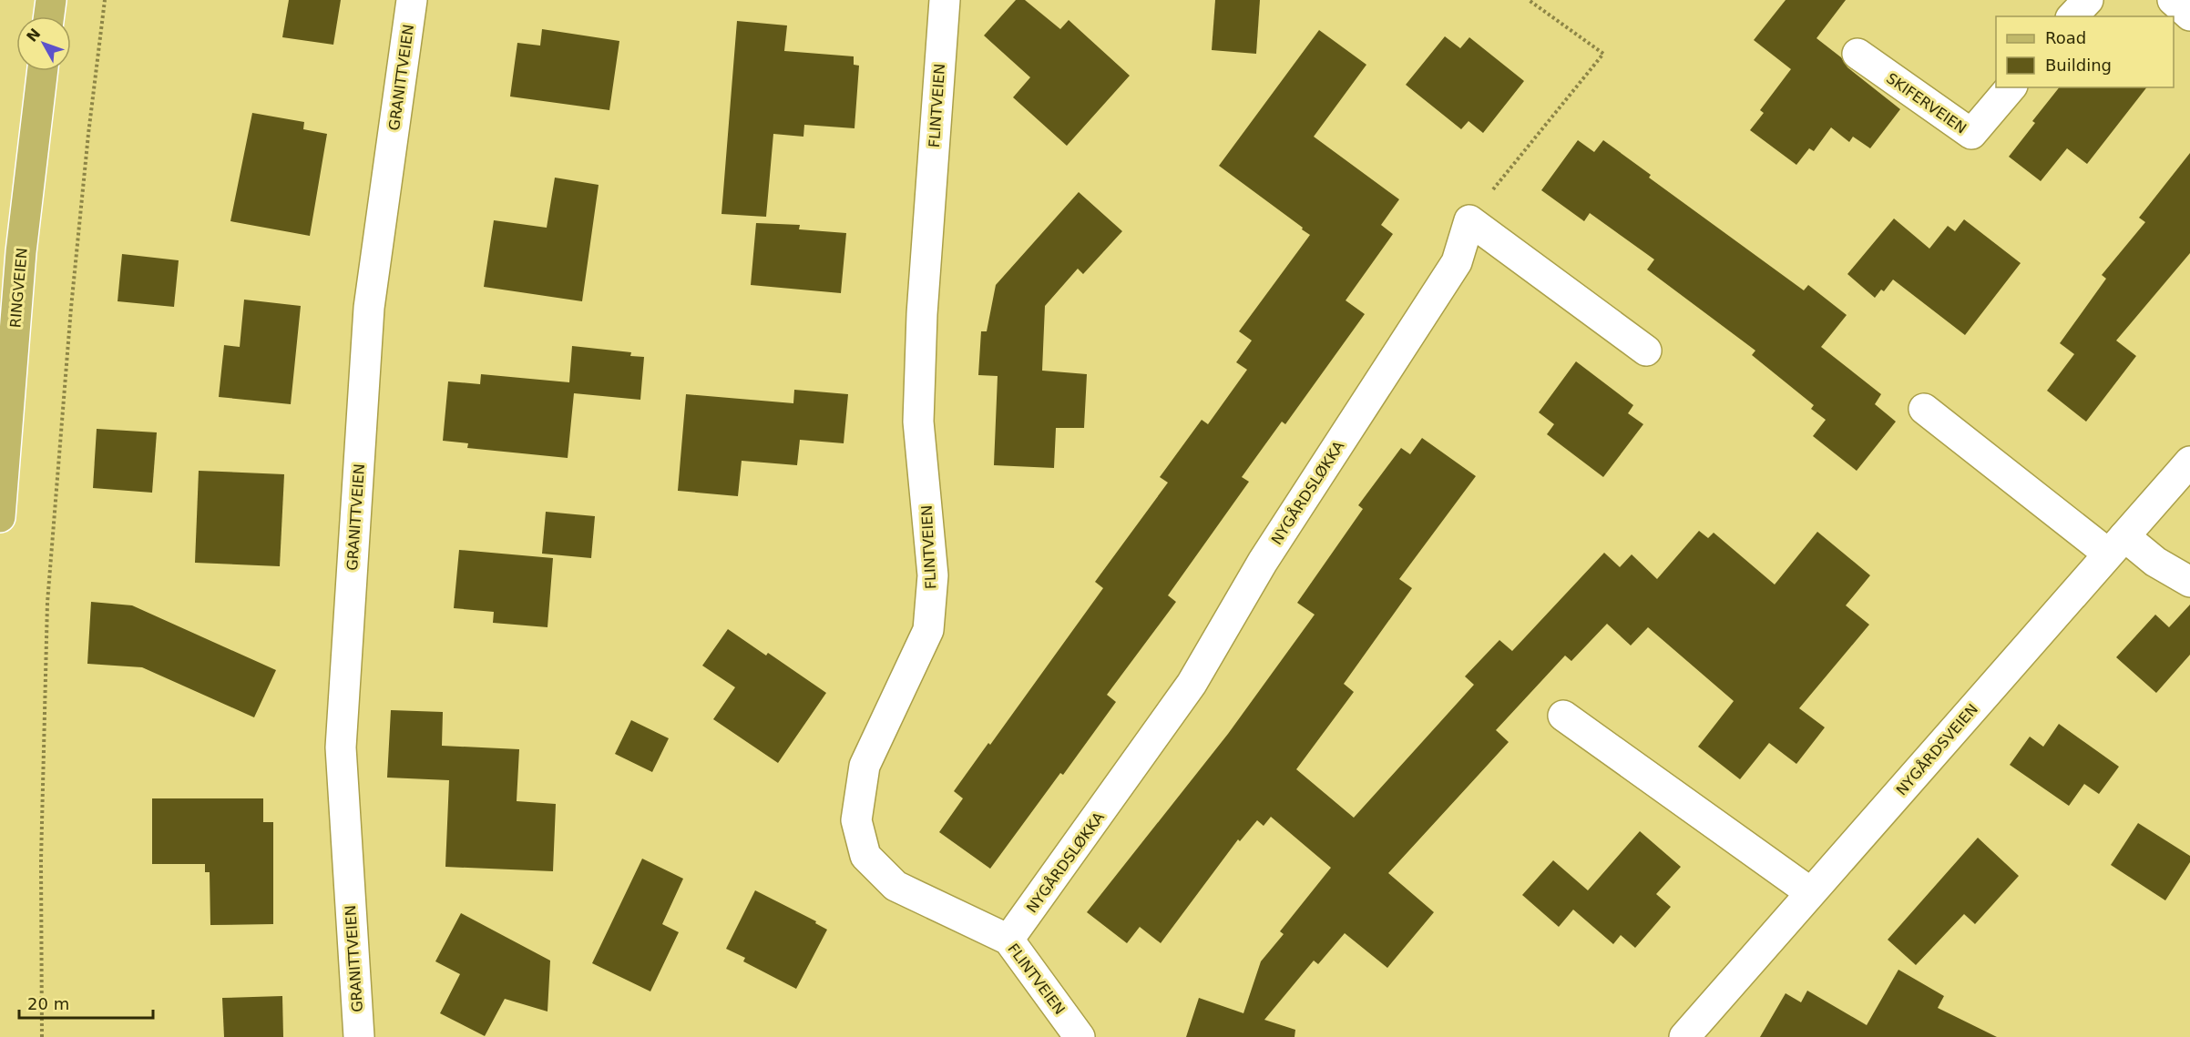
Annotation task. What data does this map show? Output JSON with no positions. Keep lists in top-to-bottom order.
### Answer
{
  "streets": {
    "main road": ["RINGVEIEN"],
    "street": [
      "GRANITTVEIEN",
      "SKIFERVEIEN",
      "FLINTVEIEN",
      "NYGÅRDSLØKKA",
      "NYGÅRDSVEIEN"
    ]
  },
  "crossings": [
    ["FLINTVEIEN", "NYGÅRDSLØKKA"]
  ],
  "legend": ["Road", "Building"],
  "scale_bar": "20 m",
  "north": "top left"
}
